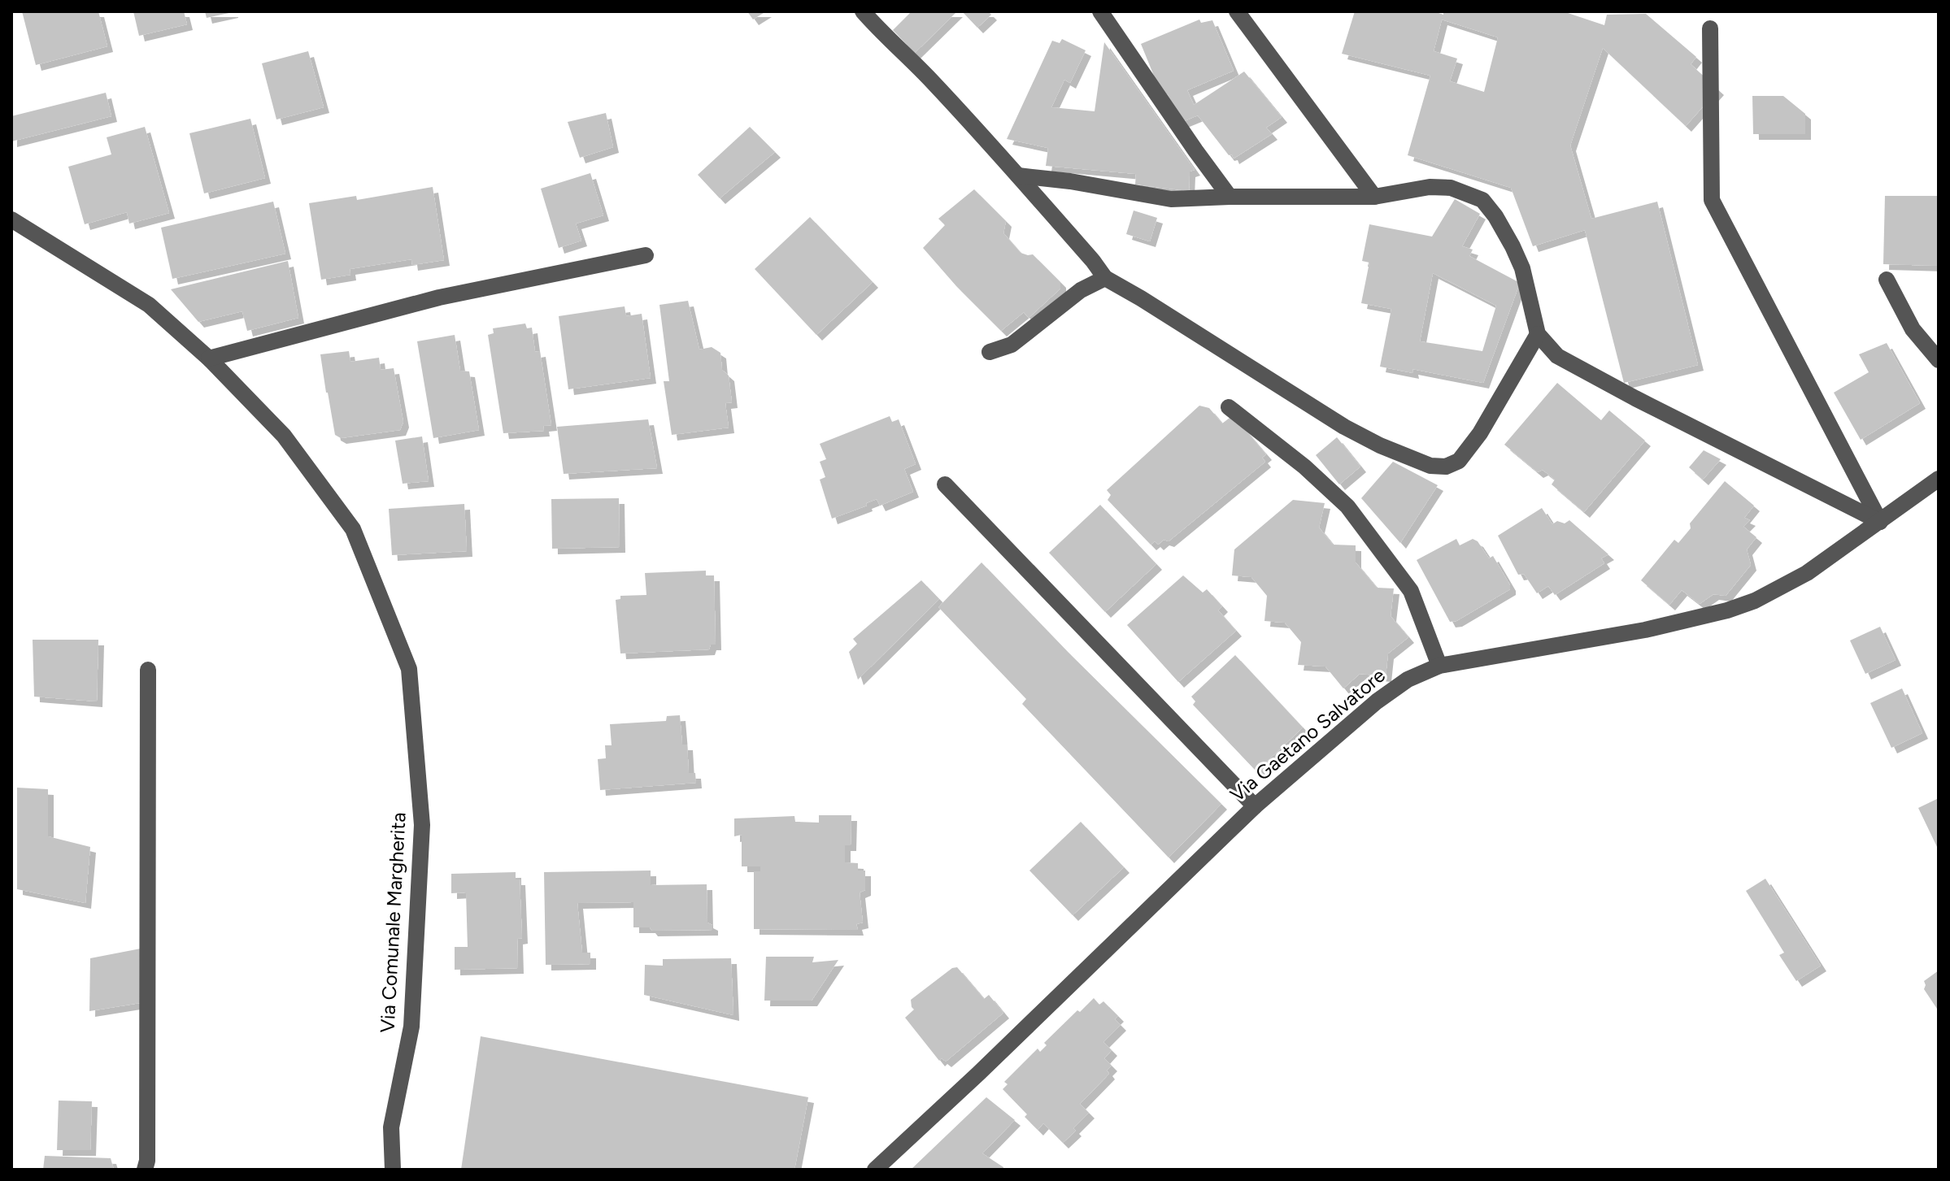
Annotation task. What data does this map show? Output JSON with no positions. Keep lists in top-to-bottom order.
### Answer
{
  "streets": {
    "street": ["Via Gaetano Salvatore", "Via Comunale Margherita"]
  }
}
